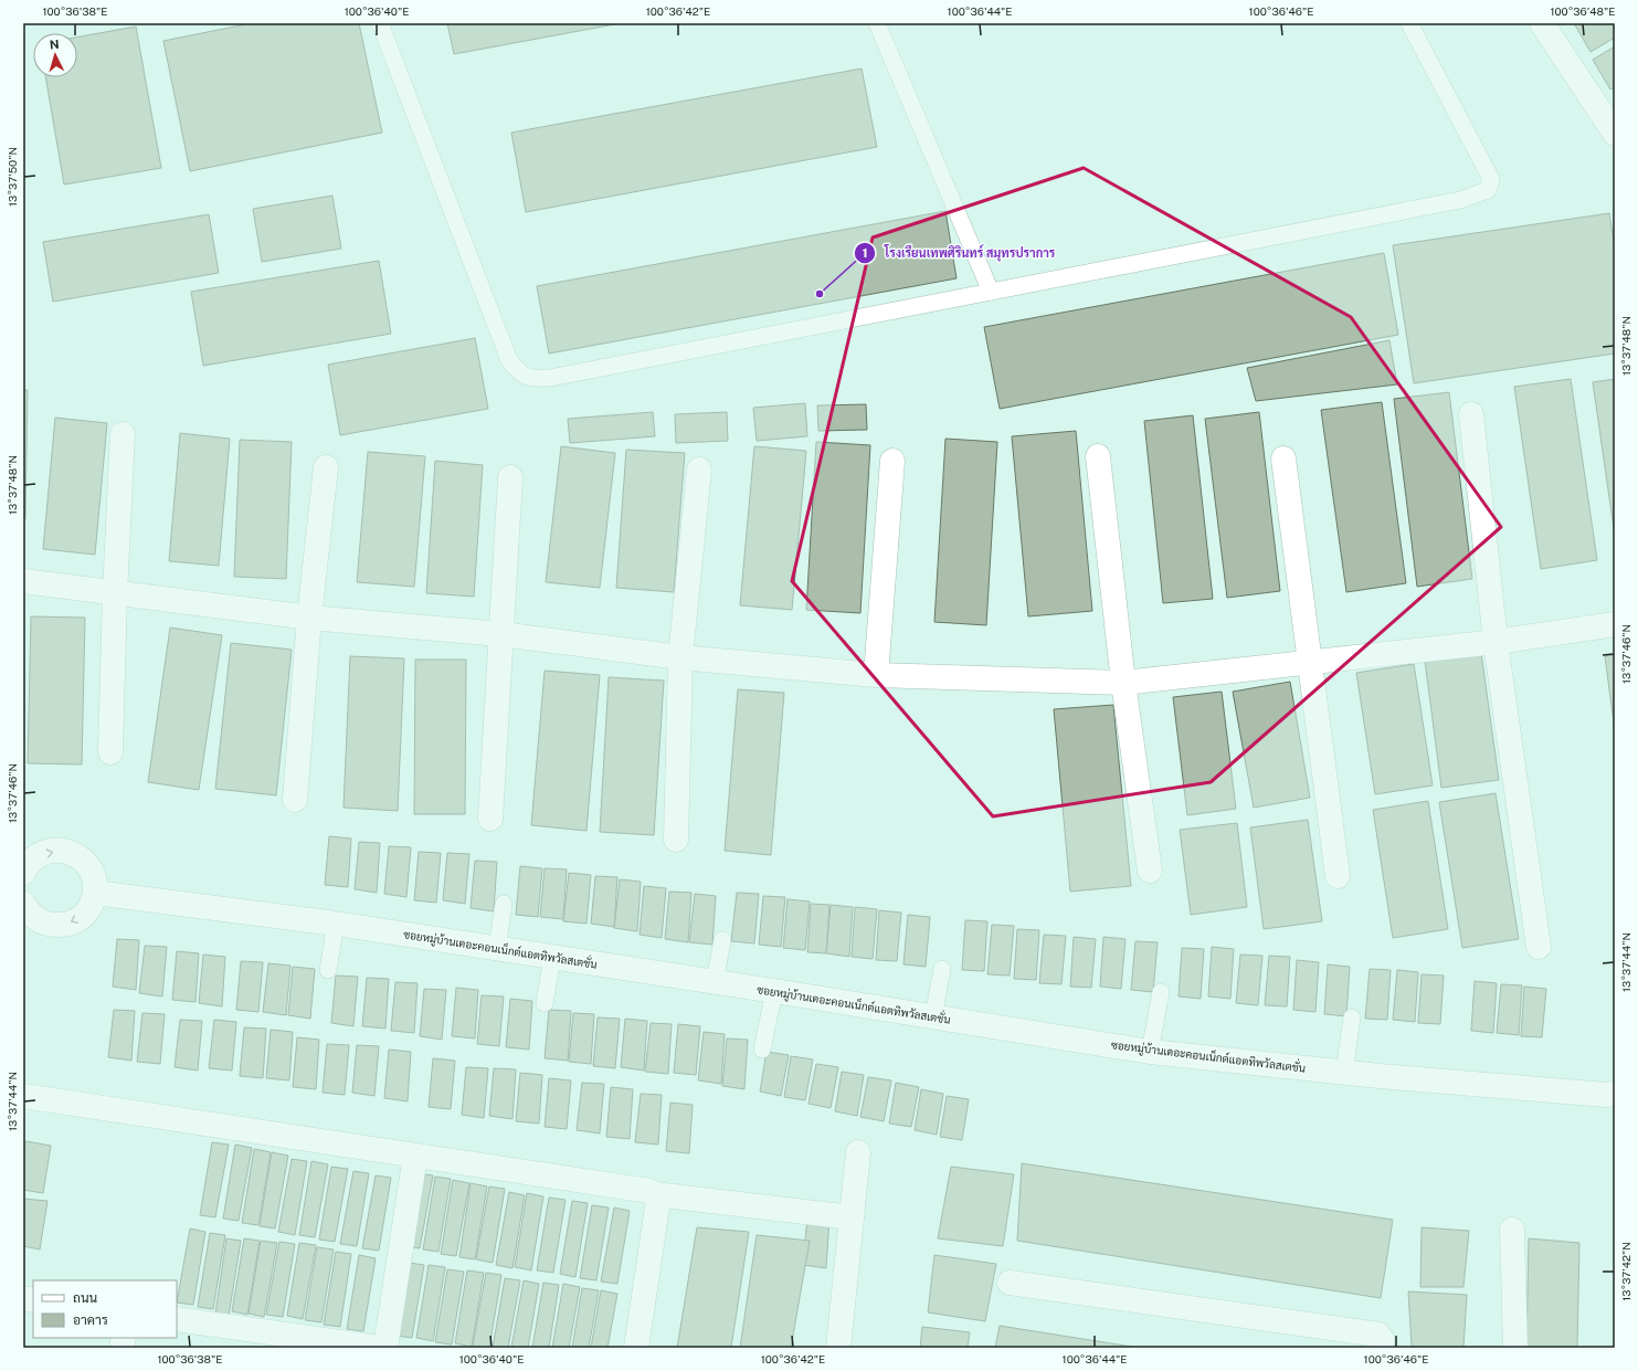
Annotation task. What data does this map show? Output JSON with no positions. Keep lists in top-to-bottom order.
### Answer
{
  "streets": {
    "street": ["ซอยหมู่บ้านเดอะคอนเน็กต์แอตทิพวัลสเตชั่น"]
  },
  "places": ["โรงเรียนเทพศิรินทร์ สมุทรปราการ"],
  "legend": ["ถนน", "อาคาร"],
  "north": "top",
  "coordinates": [
    "100°36'38\"E",
    "100°36'40\"E",
    "100°36'42\"E",
    "100°36'44\"E",
    "100°36'46\"E",
    "100°36'48\"E",
    "13°37'50\"N",
    "13°37'48\"N",
    "13°37'46\"N",
    "13°37'44\"N",
    "13°37'42\"N"
  ]
}
